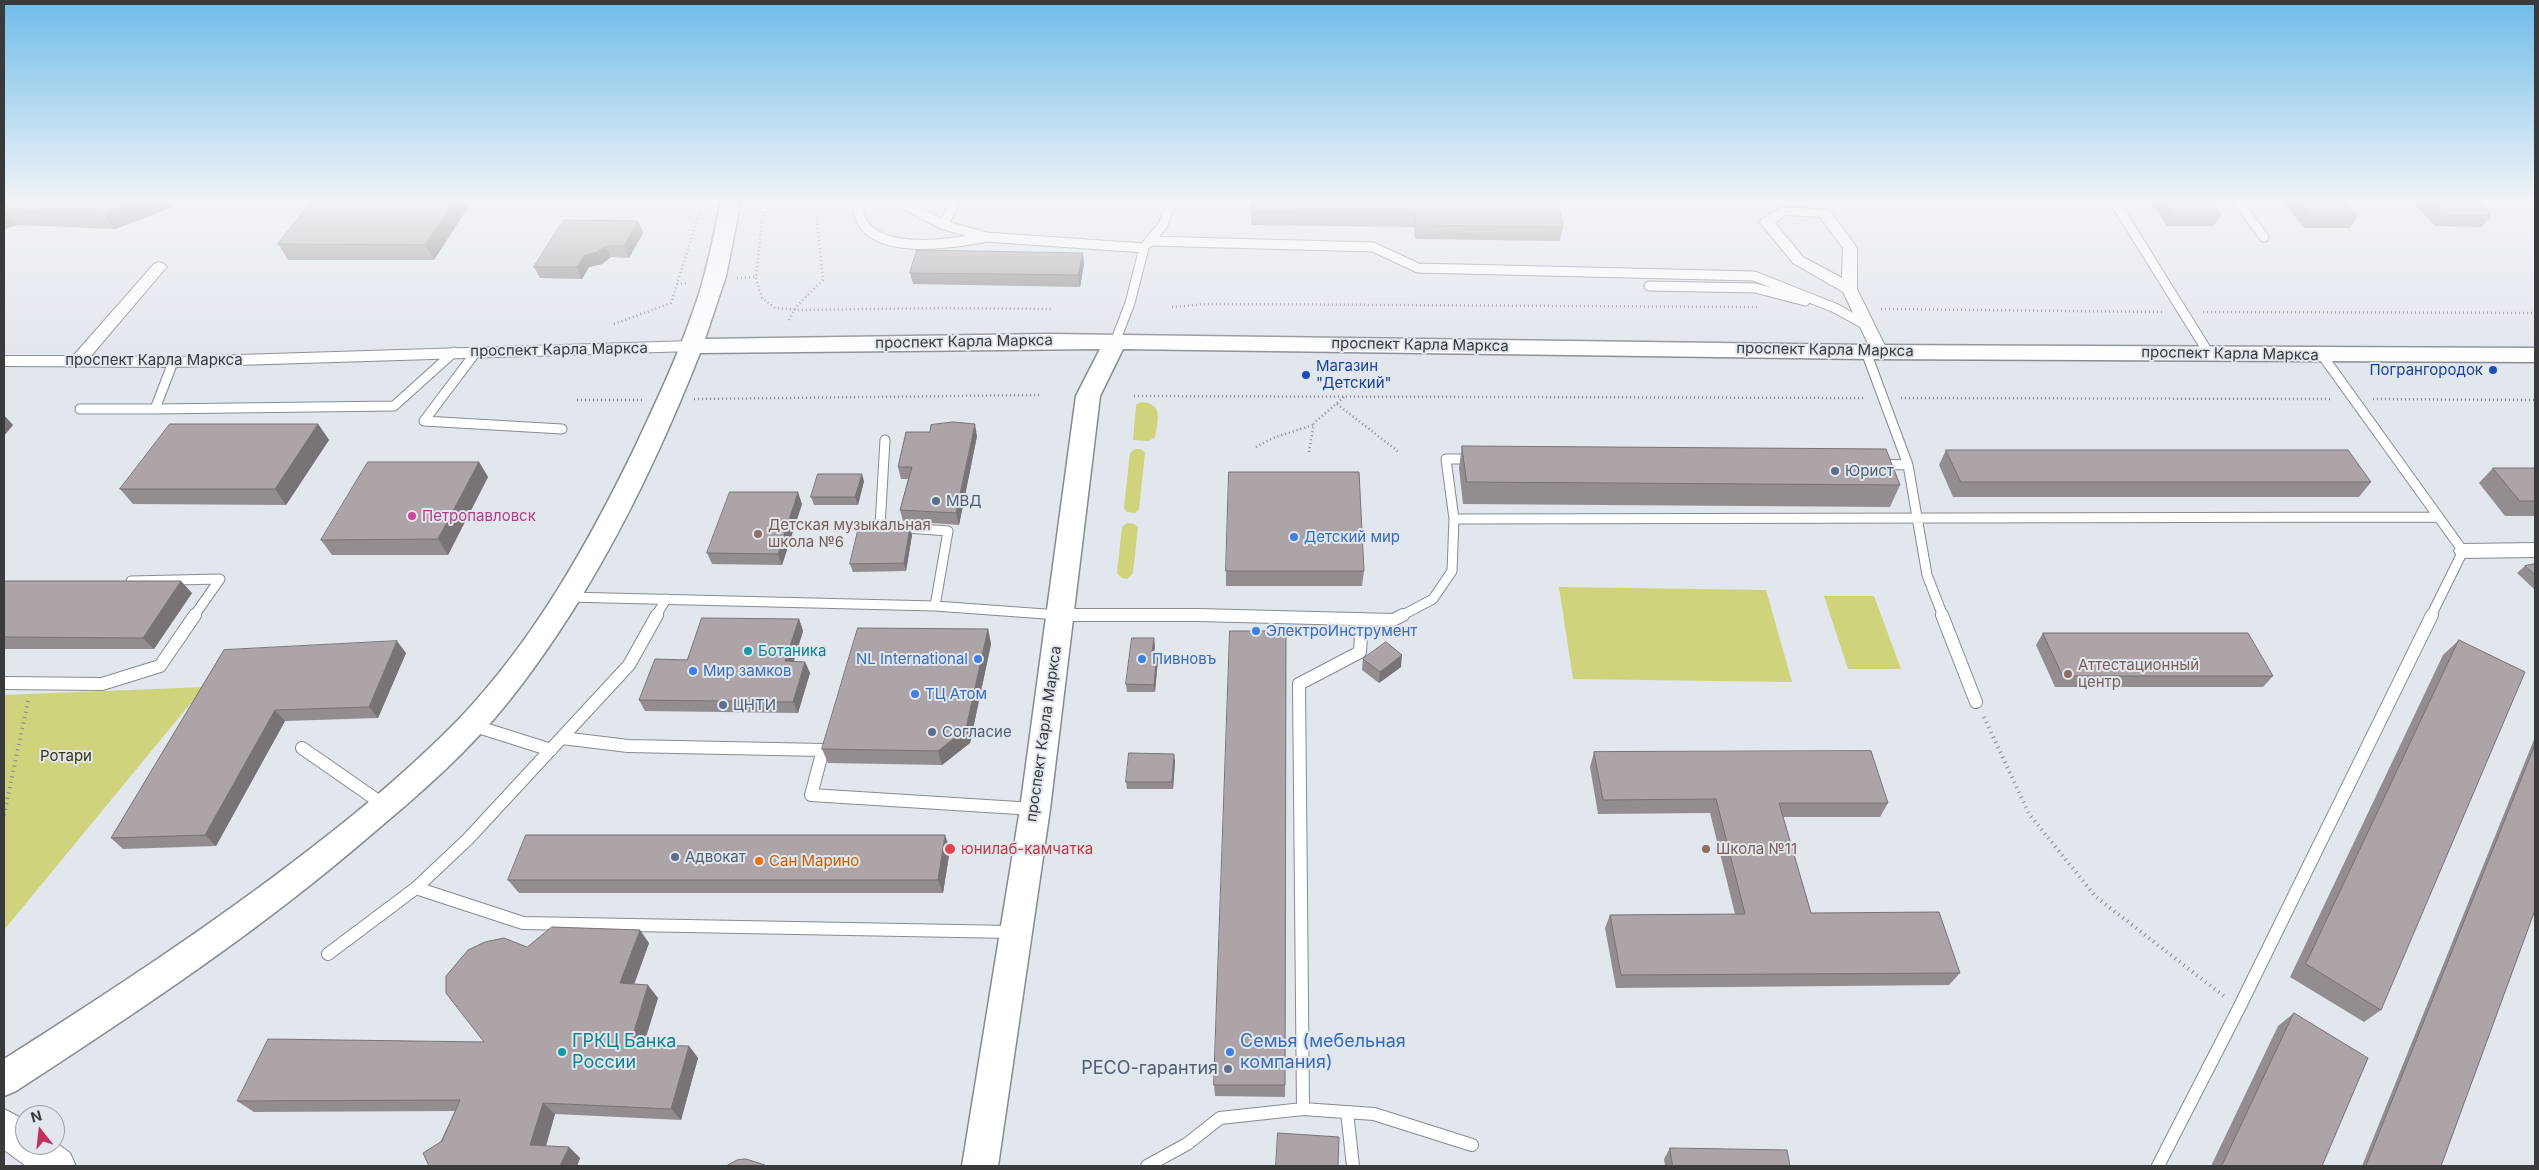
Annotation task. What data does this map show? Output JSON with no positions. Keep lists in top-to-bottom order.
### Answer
{
  "streets": {
    "main road": ["проспект Карла Маркса"]
  },
  "parks": ["Ротари"],
  "places": [
    "Погрангородок",
    "Магазин \"Детский\"",
    "Юрист",
    "МВД",
    "Петропавловск",
    "Детская музыкальная школа №6",
    "Детский мир",
    "ЭлектроИнструмент",
    "Ботаника",
    "NL International",
    "Пивновъ",
    "Мир замков",
    "Аттестационный центр",
    "ТЦ Атом",
    "ЦНТИ",
    "Согласие",
    "юнилаб-камчатка",
    "Школа №11",
    "Адвокат",
    "Сан Марино",
    "ГРКЦ Банка России",
    "Семья (мебельная компания)",
    "РЕСО-гарантия"
  ],
  "north": "top"
}
